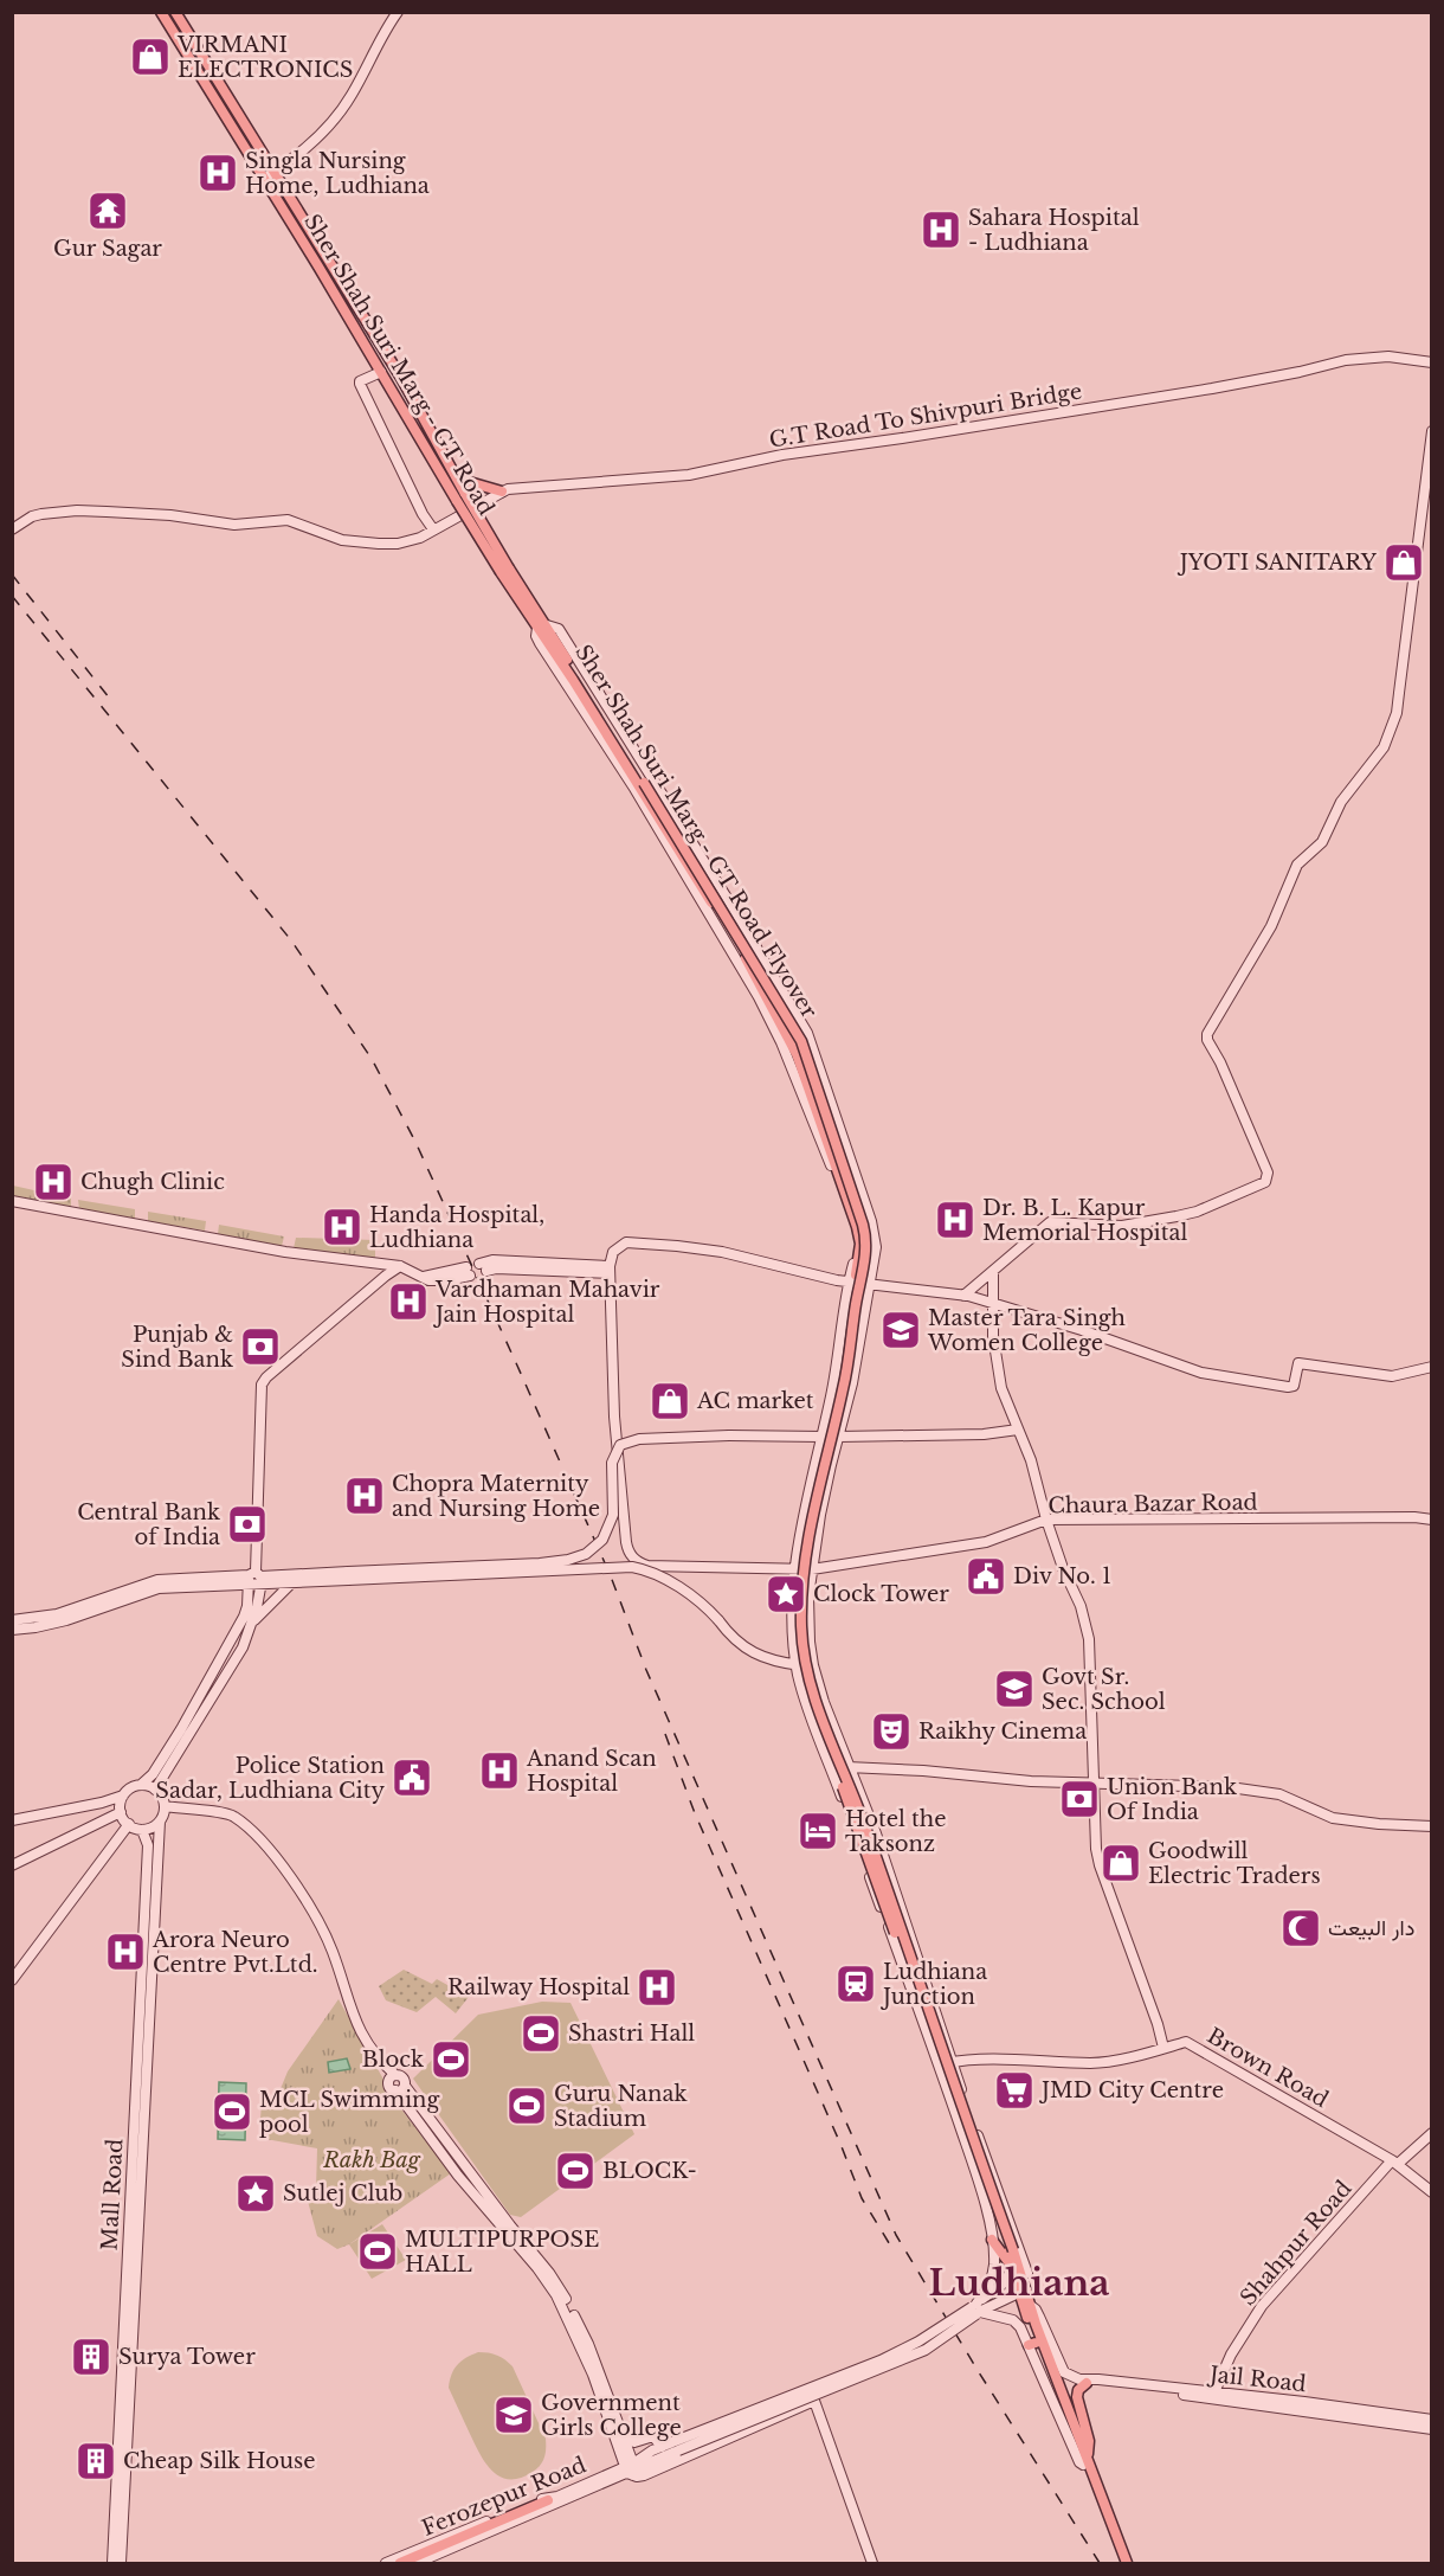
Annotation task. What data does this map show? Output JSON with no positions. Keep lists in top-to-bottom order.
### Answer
{
  "streets": {
    "main road": ["Sher Shah Suri Marg - GT Road", "Sher Shah Suri Marg - GT Road Flyover"],
    "street": [
      "G.T Road To Shivpuri Bridge",
      "Chaura Bazar Road",
      "Brown Road",
      "Mall Road",
      "Shahpur Road",
      "Jail Road",
      "Ferozepur Road"
    ]
  },
  "crossings": [
    ["Sher Shah Suri Marg - GT Road", "Sher Shah Suri Marg - GT Road Flyover"],
    ["Brown Road", "Shahpur Road"],
    ["Shahpur Road", "Jail Road"]
  ],
  "districts": ["Ludhiana"],
  "parks": ["Rakh Bag"],
  "places": {
    "shop": [
      "VIRMANI ELECTRONICS",
      "JYOTI SANITARY",
      "AC market",
      "Goodwill Electric Traders"
    ],
    "hospital": [
      "Singla Nursing Home, Ludhiana",
      "Sahara Hospital - Ludhiana",
      "Chugh Clinic",
      "Dr. B. L. Kapur Memorial Hospital",
      "Handa Hospital, Ludhiana",
      "Vardhaman Mahavir Jain Hospital",
      "Chopra Maternity and Nursing Home",
      "Anand Scan Hospital",
      "Arora Neuro Centre Pvt.Ltd.",
      "Railway Hospital"
    ],
    "temple": ["Gur Sagar"],
    "school or university": ["Master Tara Singh Women College", "Govt Sr. Sec. School", "Government Girls College"],
    "bank": ["Punjab & Sind Bank", "Central Bank of India", "Union Bank Of India"],
    "public building": ["Div No. 1", "Police Station Sadar, Ludhiana City"],
    "place": ["Clock Tower", "Sutlej Club"],
    "theatre": ["Raikhy Cinema"],
    "hotel": ["Hotel the Taksonz"],
    "mosque": ["دار البیعت"],
    "station": ["Ludhiana Junction"],
    "sports": [
      "Shastri Hall",
      "Block",
      "Guru Nanak Stadium",
      "MCL Swimming pool",
      "BLOCK-",
      "MULTIPURPOSE HALL"
    ],
    "supermarket": ["JMD City Centre"],
    "building": ["Surya Tower", "Cheap Silk House"]
  }
}
